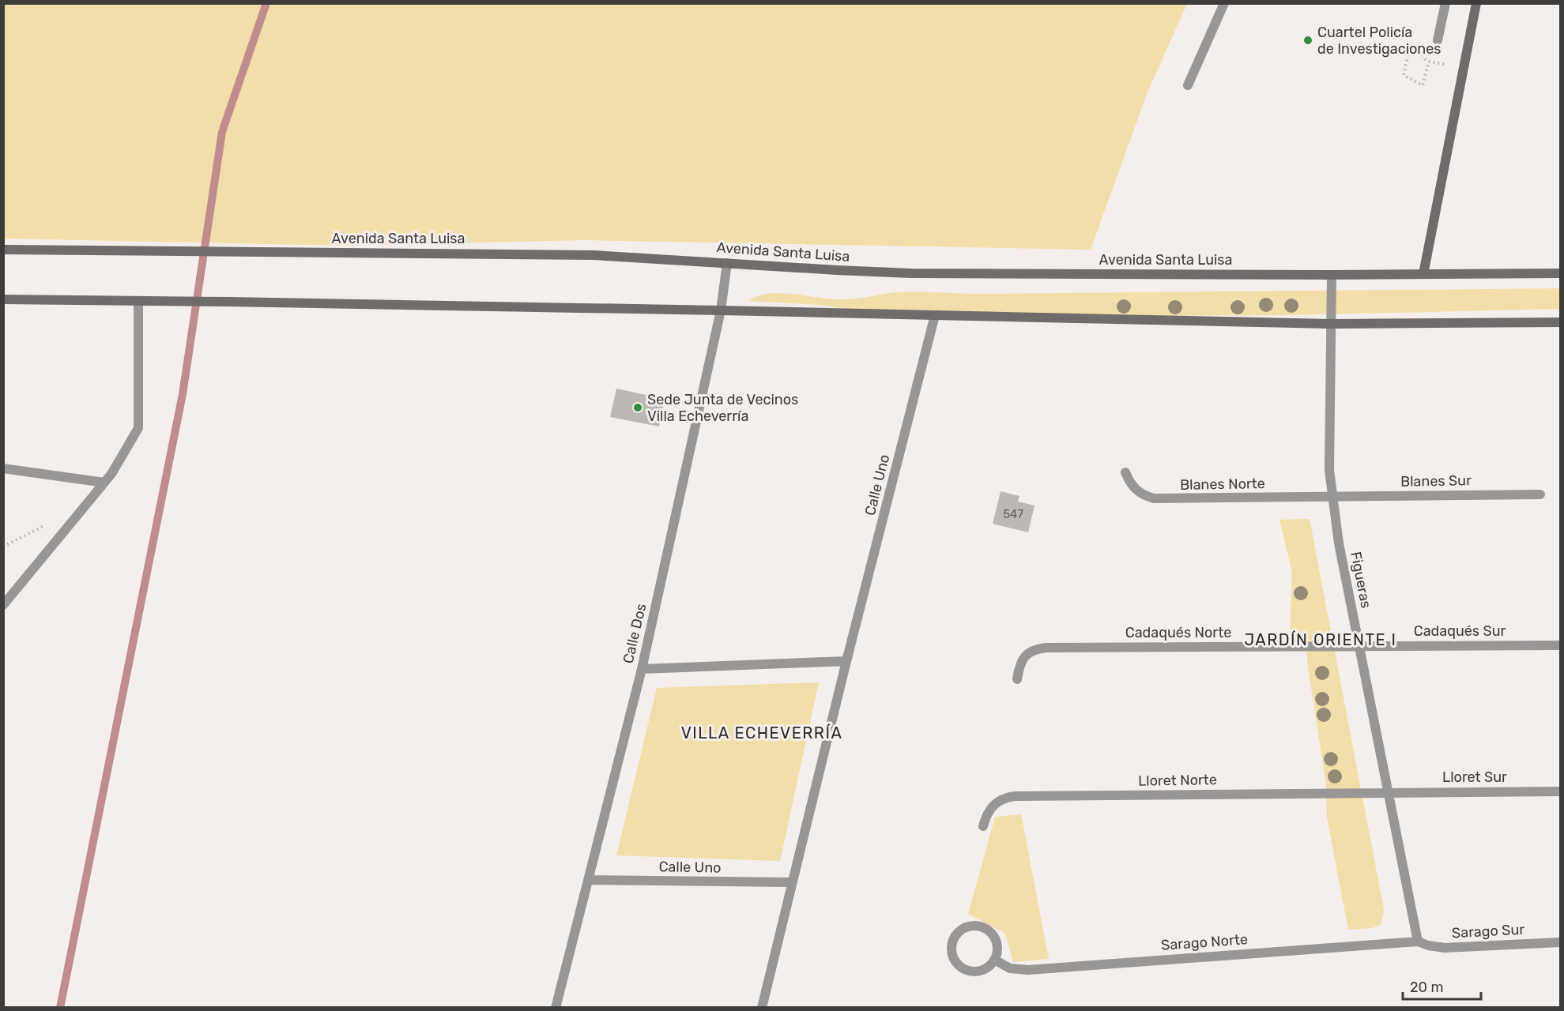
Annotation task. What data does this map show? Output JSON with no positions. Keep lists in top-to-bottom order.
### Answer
{
  "streets": {
    "main road": ["Avenida Santa Luisa"],
    "street": [
      "Blanes Sur",
      "Blanes Norte",
      "Calle Uno",
      "Figueras",
      "Cadaqués Sur",
      "Cadaqués Norte",
      "Calle Dos",
      "Lloret Sur",
      "Lloret Norte",
      "Sarago Sur",
      "Sarago Norte"
    ]
  },
  "crossings": [
    ["Avenida Santa Luisa", "Figueras"],
    ["Avenida Santa Luisa", "Calle Dos"],
    ["Blanes Sur", "Blanes Norte"],
    ["Blanes Sur", "Figueras"],
    ["Blanes Norte", "Figueras"],
    ["Calle Uno", "Calle Dos"],
    ["Figueras", "Cadaqués Sur"],
    ["Figueras", "Cadaqués Norte"],
    ["Figueras", "Lloret Sur"],
    ["Figueras", "Lloret Norte"],
    ["Figueras", "Sarago Sur"],
    ["Figueras", "Sarago Norte"],
    ["Cadaqués Sur", "Cadaqués Norte"],
    ["Lloret Sur", "Lloret Norte"],
    ["Sarago Sur", "Sarago Norte"]
  ],
  "districts": ["JARDÍN ORIENTE I", "VILLA ECHEVERRÍA"],
  "places": ["Cuartel Policía de Investigaciones", "Sede Junta de Vecinos Villa Echeverría"],
  "house_numbers": ["547"],
  "scale_bar": "20 m"
}
